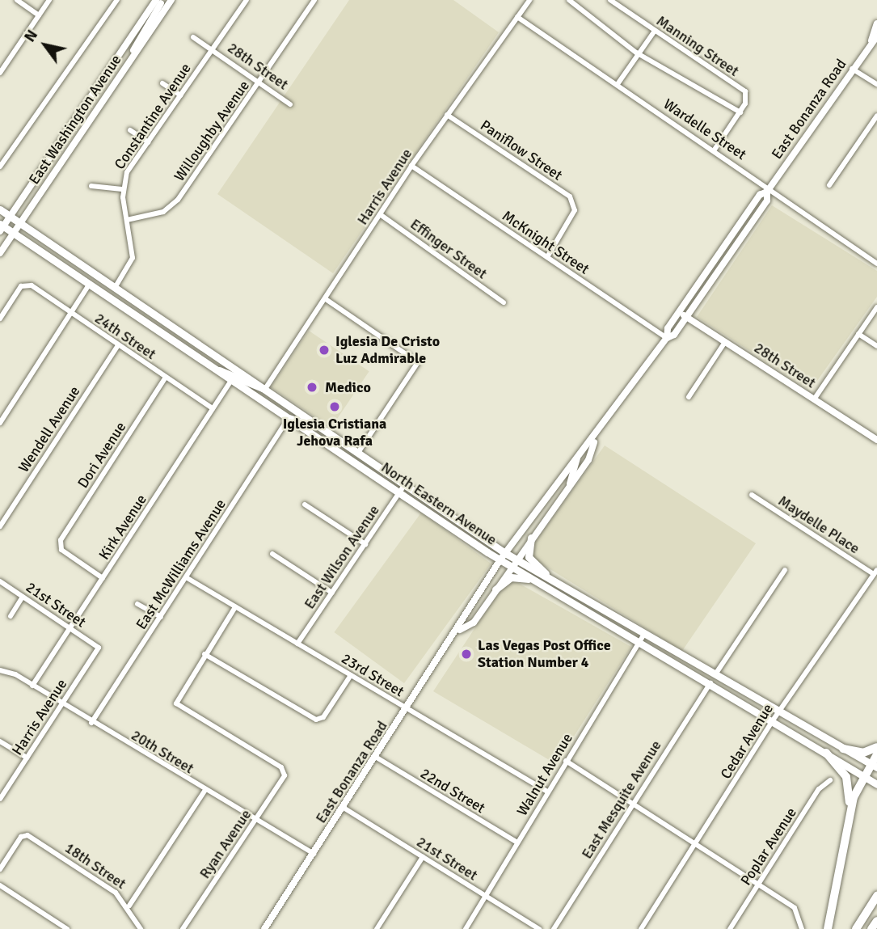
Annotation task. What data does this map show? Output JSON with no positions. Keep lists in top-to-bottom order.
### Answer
{
  "streets": {
    "main road": [
      "28th Street",
      "East Bonanza Road",
      "East Washington Avenue",
      "North Eastern Avenue"
    ],
    "street": [
      "Manning Street",
      "Constantine Avenue",
      "Wardelle Street",
      "Willoughby Avenue",
      "Paniflow Street",
      "Harris Avenue",
      "McKnight Street",
      "Effinger Street",
      "24th Street",
      "Wendell Avenue",
      "Dori Avenue",
      "Maydelle Place",
      "Kirk Avenue",
      "East Wilson Avenue",
      "East McWilliams Avenue",
      "21st Street",
      "23rd Street",
      "Cedar Avenue",
      "20th Street",
      "Walnut Avenue",
      "22nd Street",
      "East Mesquite Avenue",
      "Ryan Avenue",
      "Poplar Avenue",
      "18th Street"
    ]
  },
  "crossings": [
    ["28th Street", "East Bonanza Road"],
    ["28th Street", "Constantine Avenue"],
    ["28th Street", "Willoughby Avenue"],
    ["East Bonanza Road", "Wardelle Street"],
    ["East Bonanza Road", "McKnight Street"],
    ["East Bonanza Road", "North Eastern Avenue"],
    ["East Bonanza Road", "21st Street"],
    ["East Bonanza Road", "23rd Street"],
    ["East Bonanza Road", "20th Street"],
    ["East Bonanza Road", "22nd Street"],
    ["Constantine Avenue", "Willoughby Avenue"],
    ["Constantine Avenue", "North Eastern Avenue"],
    ["East Washington Avenue", "North Eastern Avenue"],
    ["Wardelle Street", "Harris Avenue"],
    ["Paniflow Street", "Harris Avenue"],
    ["Paniflow Street", "McKnight Street"],
    ["Harris Avenue", "McKnight Street"],
    ["Harris Avenue", "Effinger Street"],
    ["Harris Avenue", "North Eastern Avenue"],
    ["Harris Avenue", "21st Street"],
    ["Harris Avenue", "20th Street"],
    ["24th Street", "Wendell Avenue"],
    ["24th Street", "Dori Avenue"],
    ["24th Street", "Kirk Avenue"],
    ["Dori Avenue", "Kirk Avenue"],
    ["North Eastern Avenue", "Kirk Avenue"],
    ["North Eastern Avenue", "East Wilson Avenue"],
    ["North Eastern Avenue", "East McWilliams Avenue"],
    ["North Eastern Avenue", "Cedar Avenue"],
    ["North Eastern Avenue", "Walnut Avenue"],
    ["North Eastern Avenue", "East Mesquite Avenue"],
    ["Maydelle Place", "Cedar Avenue"],
    ["Kirk Avenue", "21st Street"],
    ["Kirk Avenue", "20th Street"],
    ["East Wilson Avenue", "23rd Street"],
    ["East McWilliams Avenue", "23rd Street"],
    ["East McWilliams Avenue", "20th Street"],
    ["21st Street", "Walnut Avenue"],
    ["23rd Street", "Walnut Avenue"],
    ["20th Street", "Ryan Avenue"],
    ["Walnut Avenue", "22nd Street"]
  ],
  "places": [
    "Iglesia De Cristo Luz Admirable",
    "Medico",
    "Iglesia Cristiana Jehova Rafa",
    "Las Vegas Post Office Station Number 4"
  ],
  "north": "top left"
}
